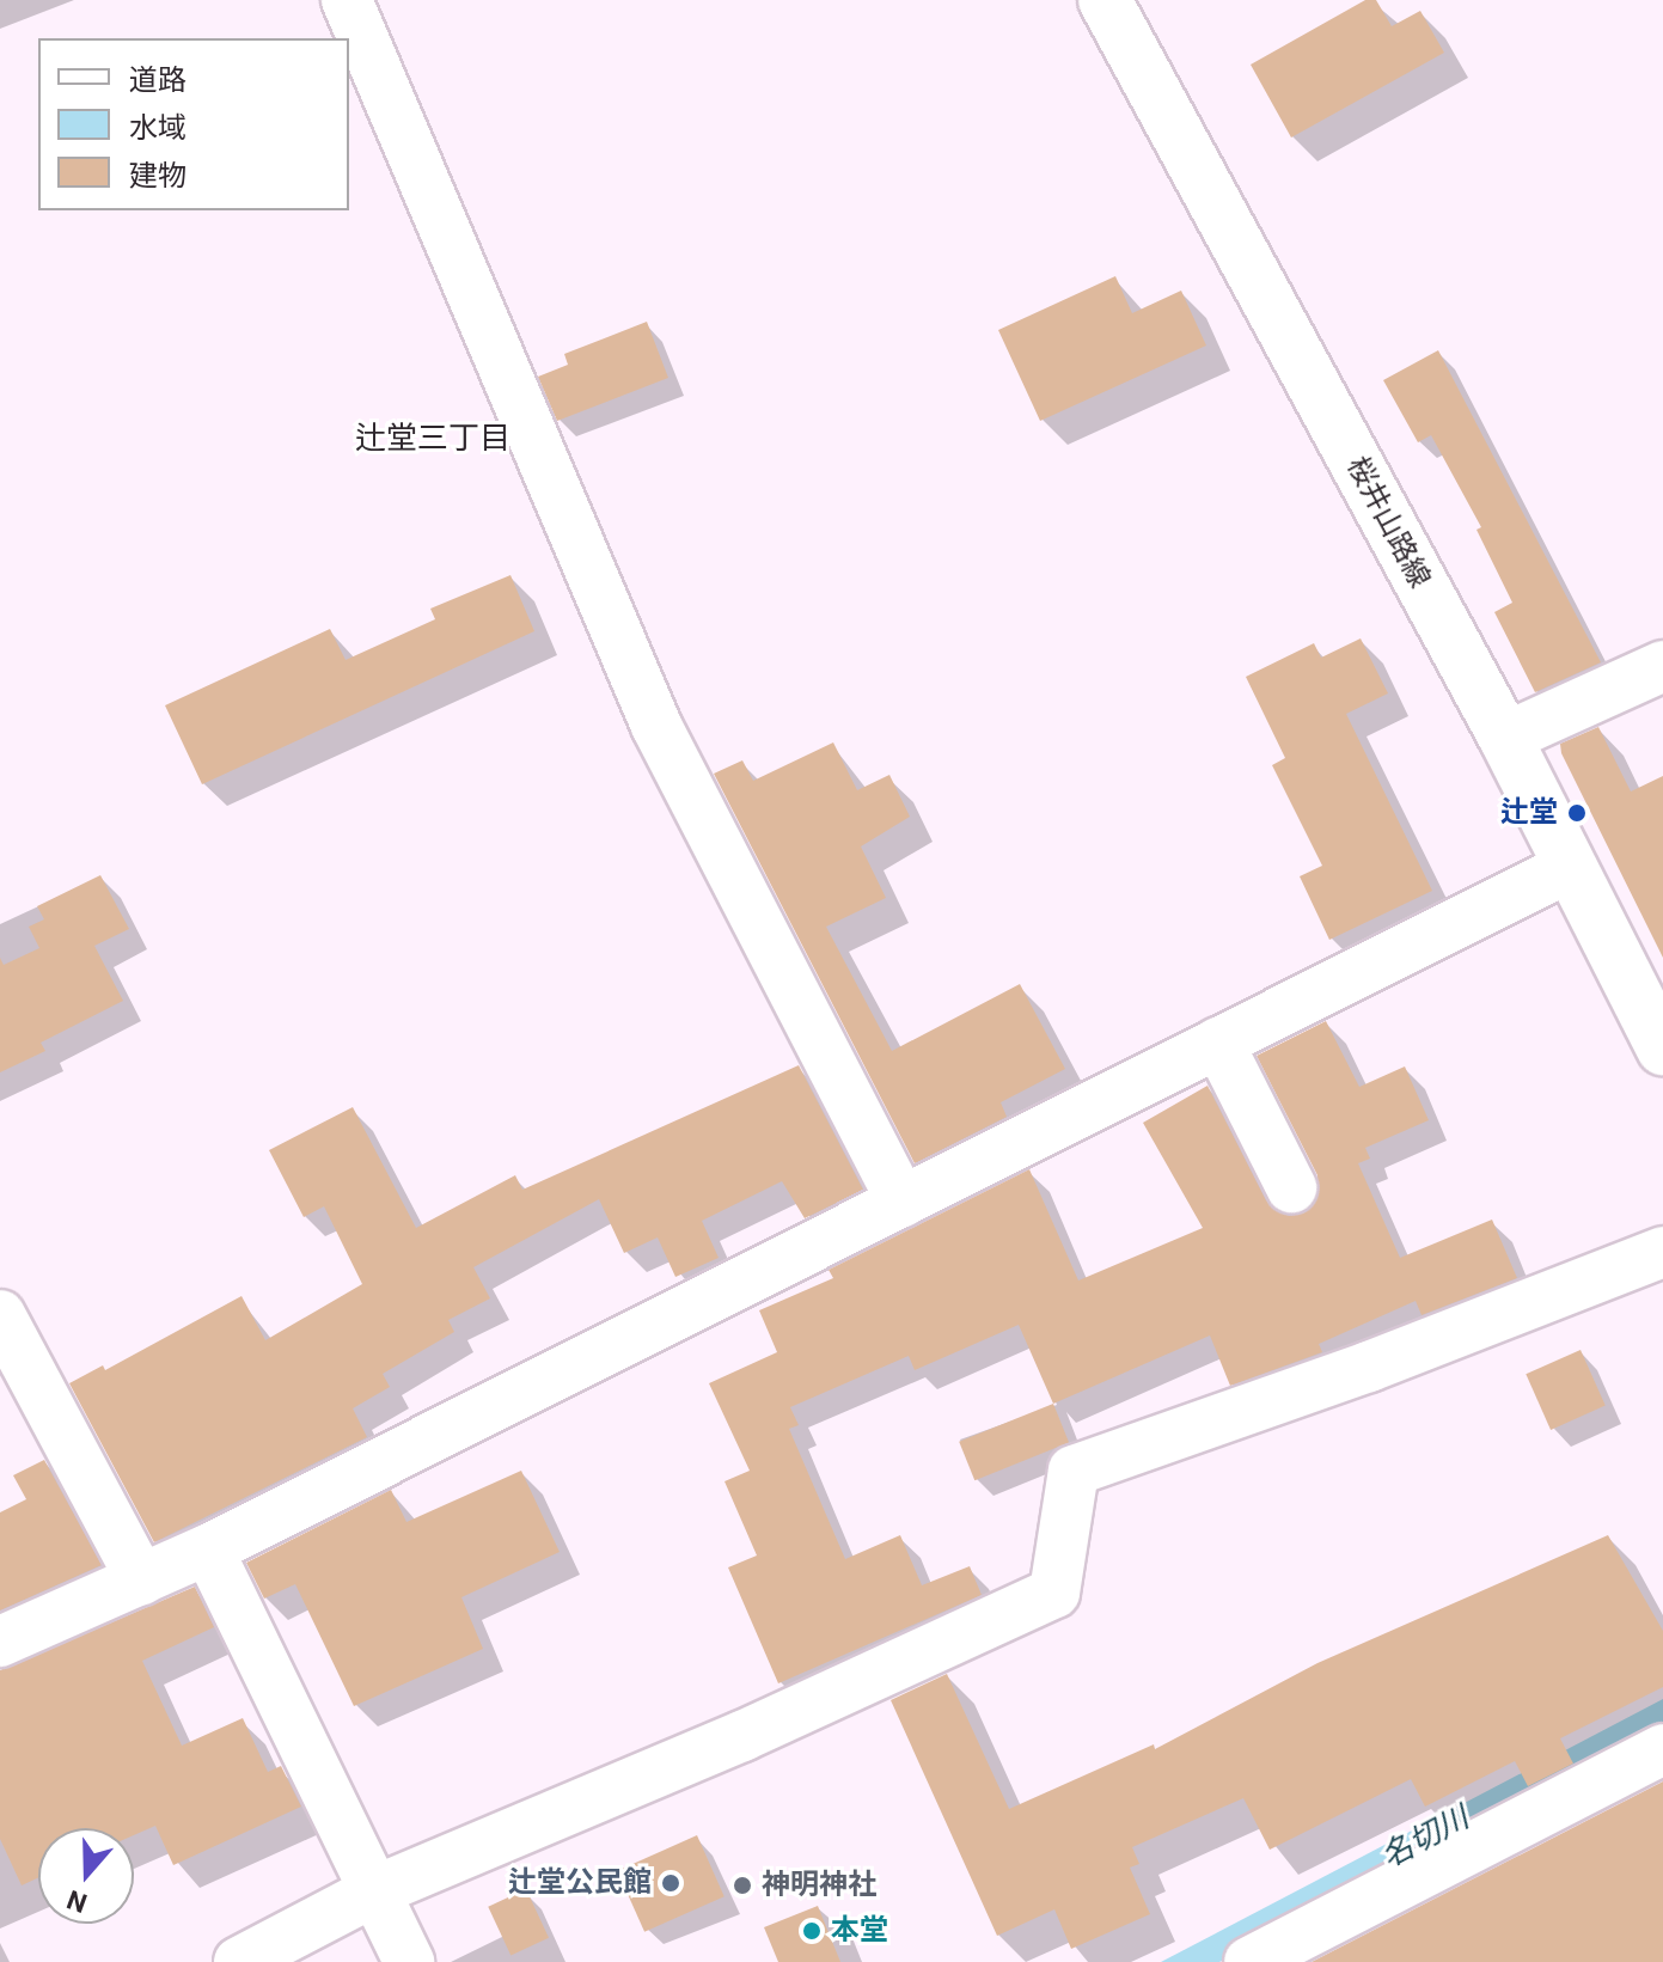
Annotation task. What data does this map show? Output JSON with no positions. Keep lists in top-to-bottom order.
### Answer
{
  "streets": {
    "main road": ["桜井山路線"]
  },
  "districts": ["辻堂三丁目"],
  "water": ["名切川"],
  "places": [
    "辻堂",
    "辻堂公民館",
    "神明神社",
    "本堂"
  ],
  "legend": ["道路", "水域", "建物"],
  "north": "bottom"
}
